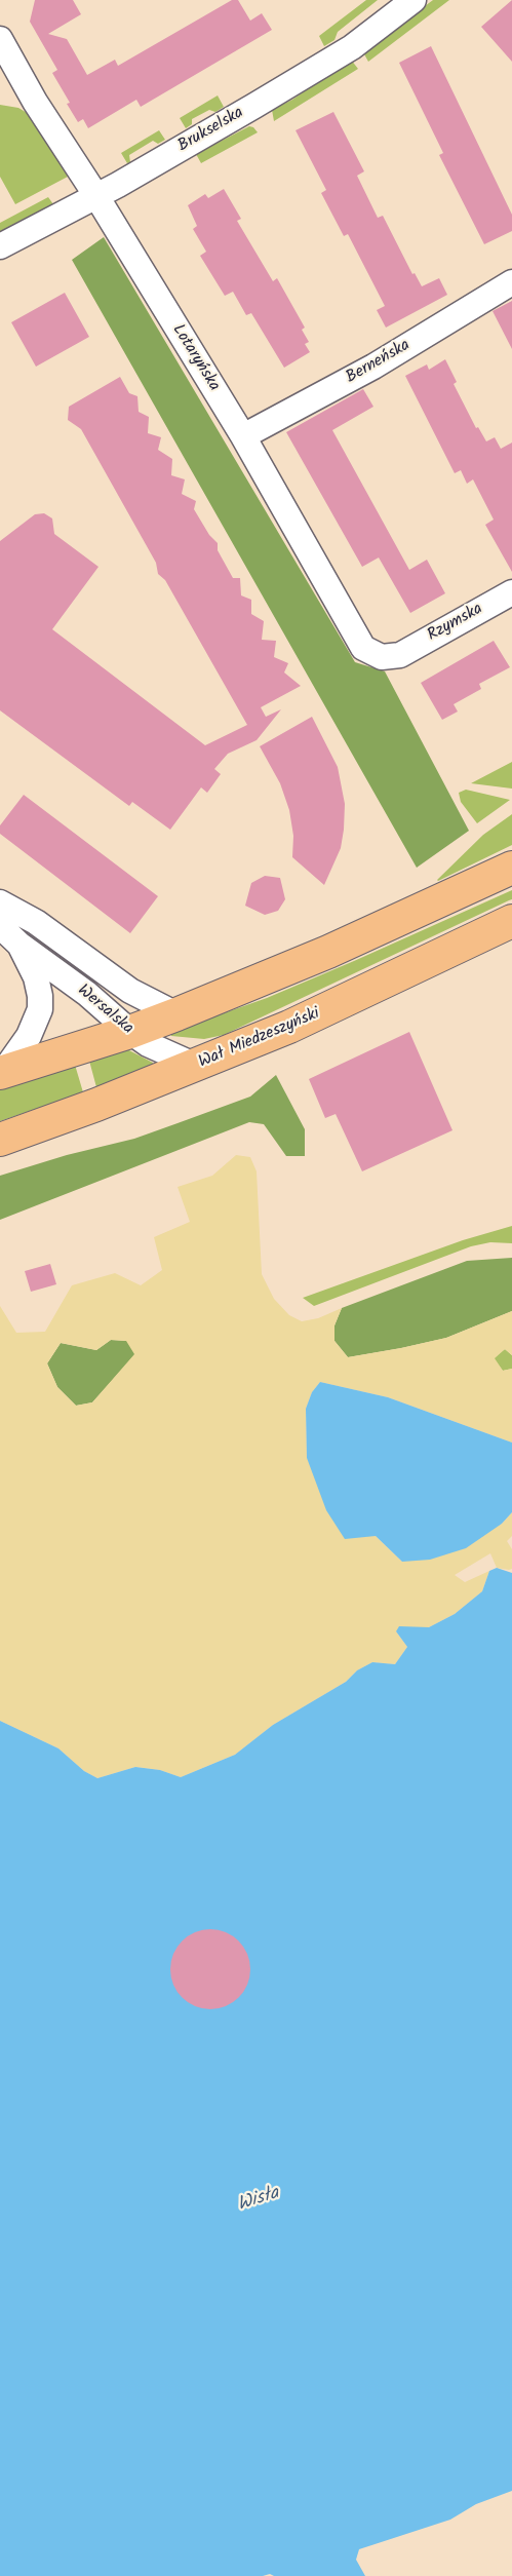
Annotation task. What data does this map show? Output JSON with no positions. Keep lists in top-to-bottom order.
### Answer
{
  "streets": {
    "main road": ["Wał Miedzeszyński"],
    "street": [
      "Brukselska",
      "Lotaryńska",
      "Berneńska",
      "Rzymska",
      "Wersalska"
    ]
  },
  "crossings": [
    ["Brukselska", "Lotaryńska"],
    ["Lotaryńska", "Berneńska"],
    ["Lotaryńska", "Rzymska"],
    ["Wersalska", "Wał Miedzeszyński"]
  ],
  "water": ["Wisła"]
}
